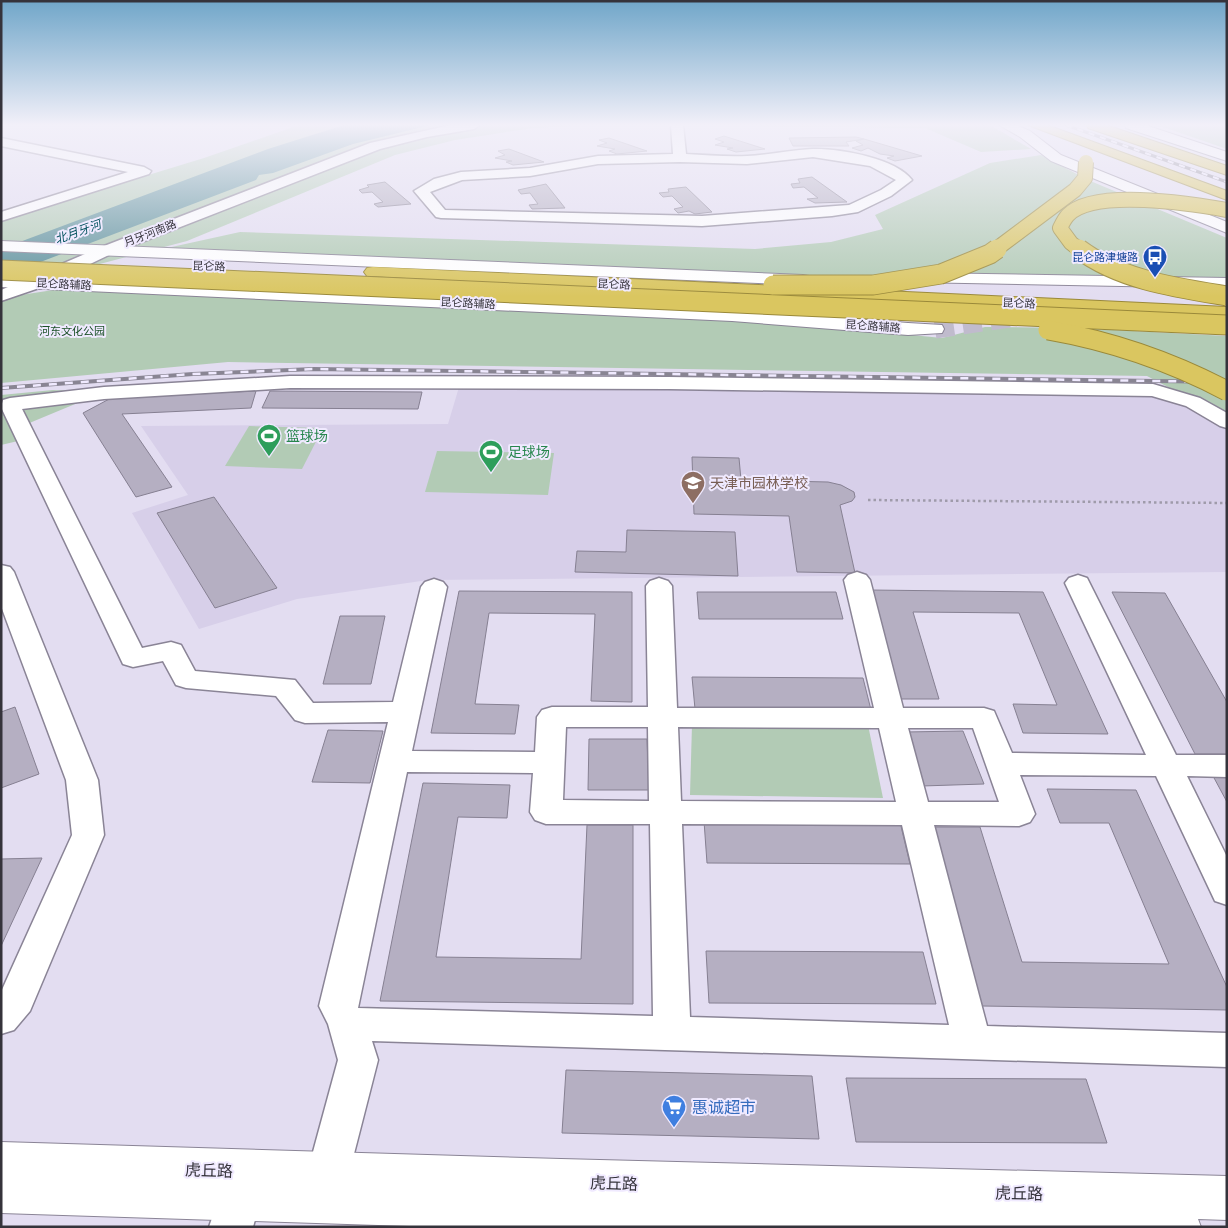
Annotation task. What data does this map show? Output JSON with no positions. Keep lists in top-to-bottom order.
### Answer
{
  "streets": {
    "highway": ["昆仑路"],
    "main road": ["昆仑路辅路", "虎丘路"],
    "street": ["月牙河南路"]
  },
  "crossings": [
    ["月牙河南路", "昆仑路辅路"]
  ],
  "water": ["北月牙河"],
  "parks": ["河东文化公园"],
  "places": {
    "bus stop": ["昆仑路津塘路"],
    "sports": ["篮球场", "足球场"],
    "school or university": ["天津市园林学校"],
    "supermarket": ["惠诚超市"]
  }
}
